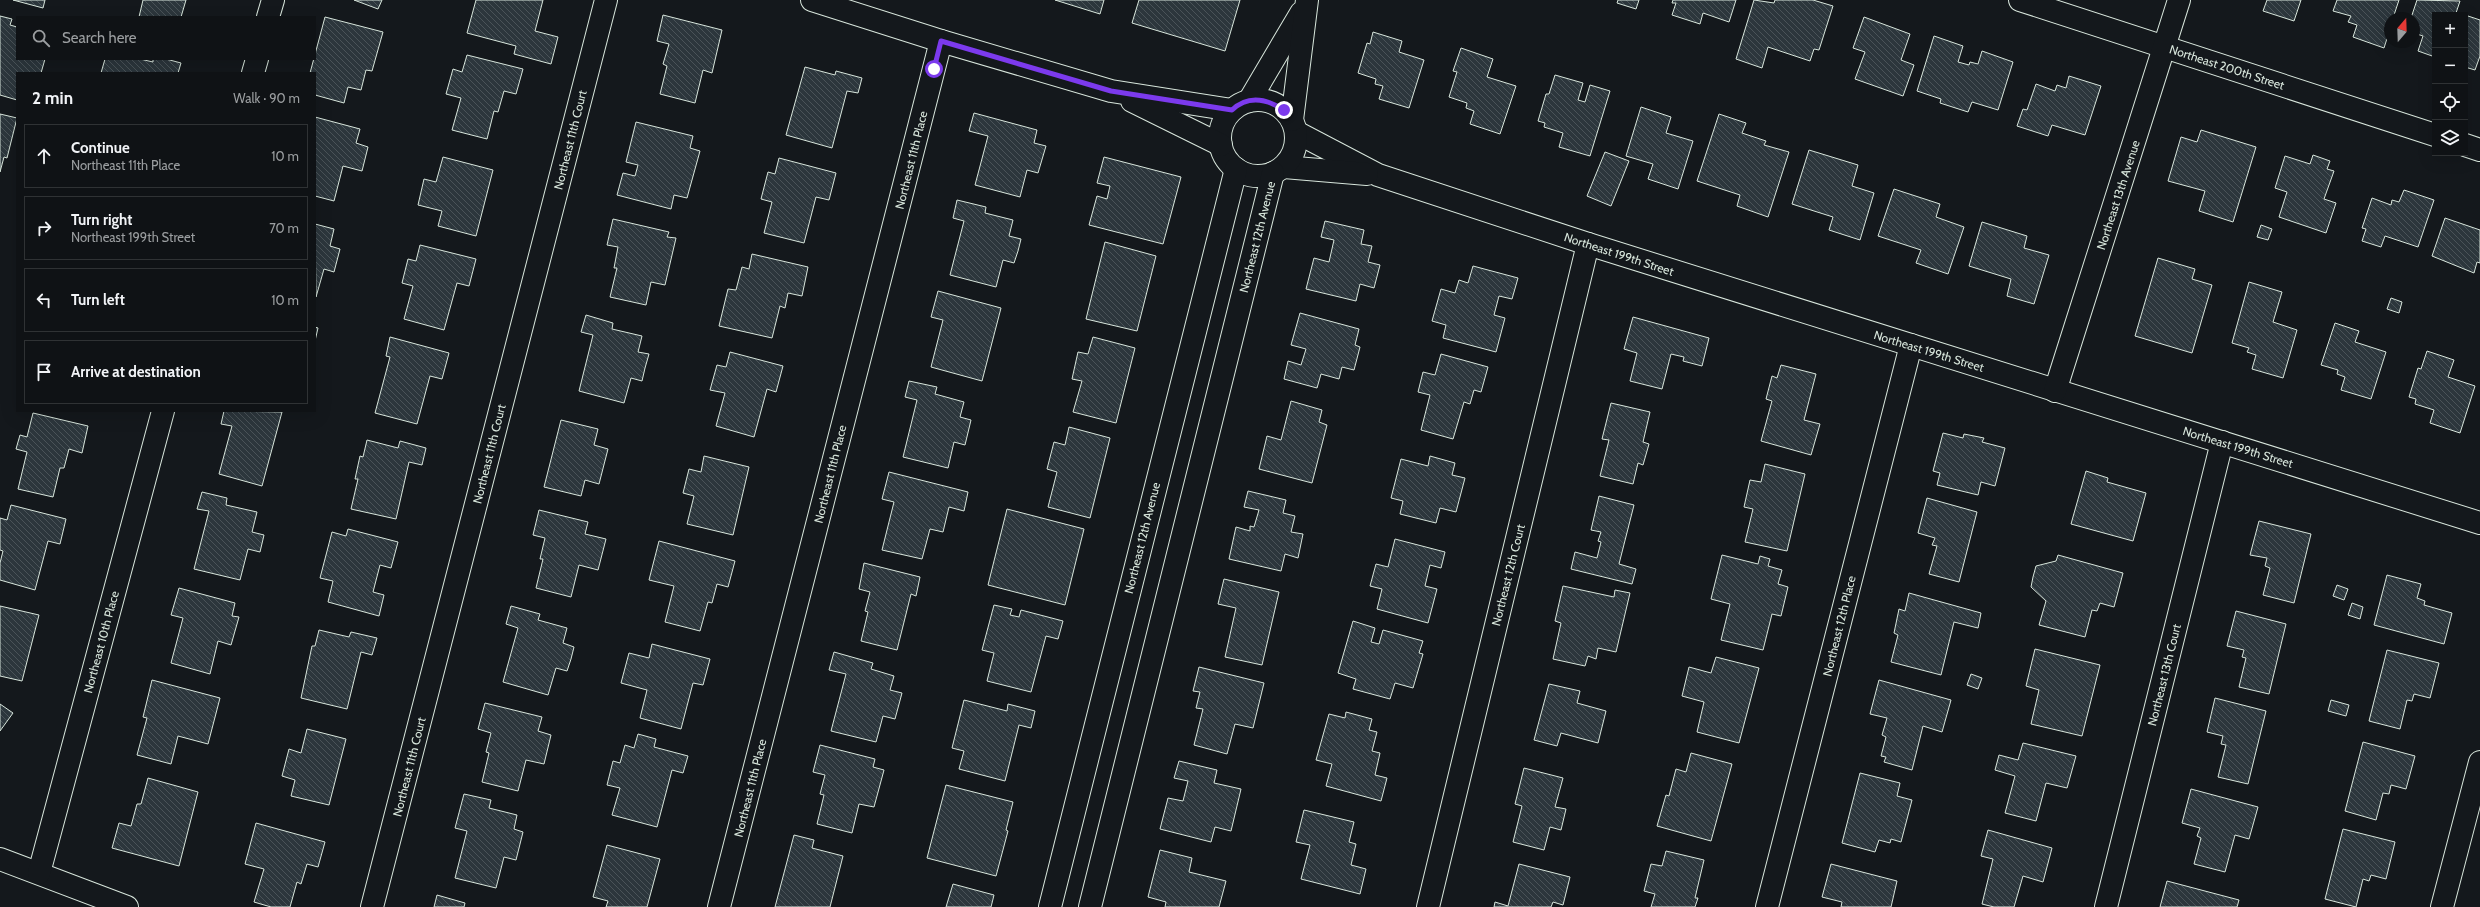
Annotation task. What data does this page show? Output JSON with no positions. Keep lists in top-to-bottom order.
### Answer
{
  "streets": {
    "street": [
      "Northeast 200th Street",
      "Northeast 11th Court",
      "Northeast 11th Place",
      "Northeast 13th Avenue",
      "Northeast 12th Avenue",
      "Northeast 199th Street",
      "Northeast 12th Court",
      "Northeast 12th Place",
      "Northeast 10th Place",
      "Northeast 13th Court"
    ]
  },
  "crossings": [
    ["Northeast 200th Street", "Northeast 13th Avenue"],
    ["Northeast 13th Avenue", "Northeast 199th Street"],
    ["Northeast 12th Avenue", "Northeast 199th Street"],
    ["Northeast 199th Street", "Northeast 12th Court"],
    ["Northeast 199th Street", "Northeast 12th Place"],
    ["Northeast 199th Street", "Northeast 13th Court"]
  ],
  "north": "top",
  "page": {
    "map_buttons": ["+", "−"],
    "search": "Search here",
    "heading": ["2 min", "Walk · 90 m"],
    "list": [
      ["Continue", "Northeast 11th Place", "10 m"],
      ["Turn right", "Northeast 199th Street", "70 m"],
      ["Turn left", "10 m"],
      "Arrive at destination"
    ]
  }
}
